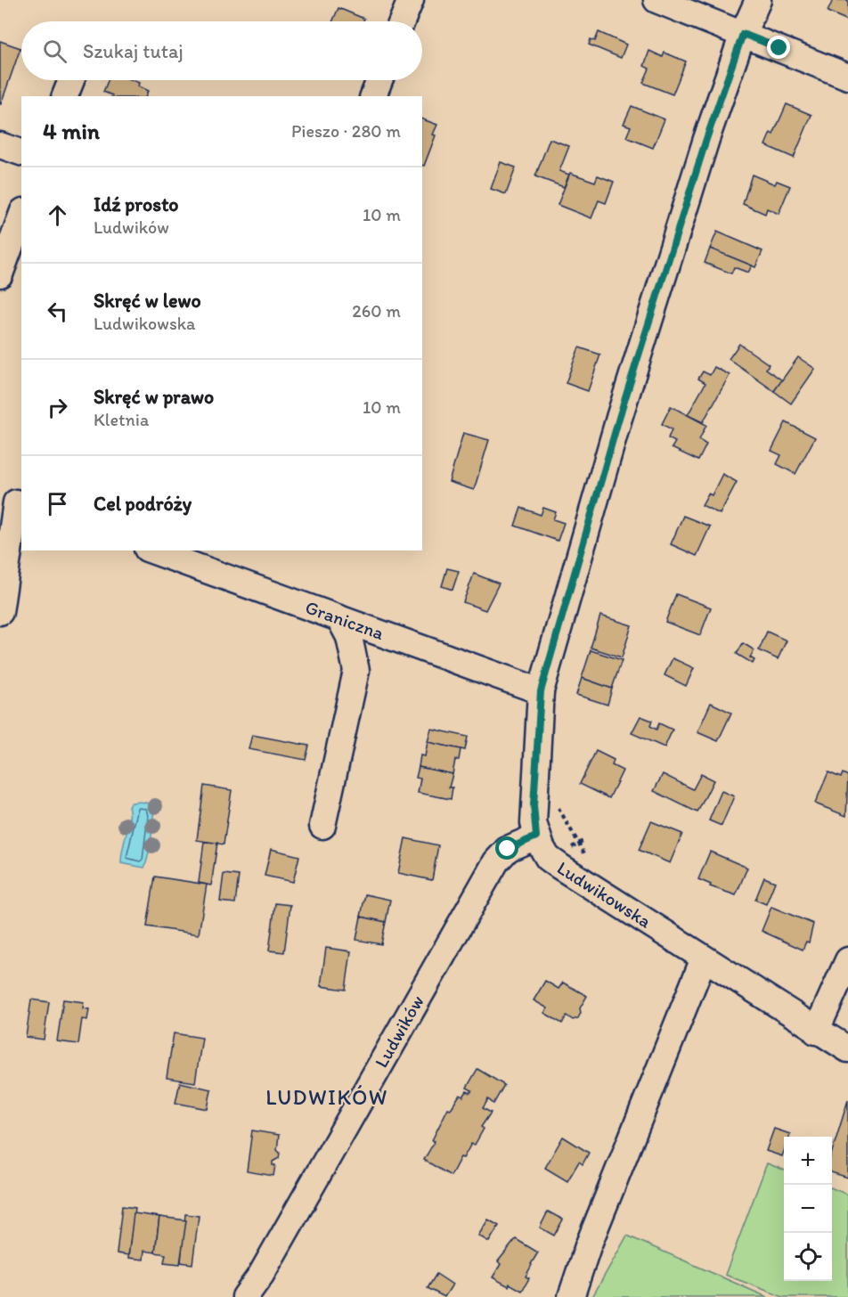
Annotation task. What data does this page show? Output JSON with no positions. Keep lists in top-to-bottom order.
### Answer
{
  "streets": {
    "street": ["Graniczna", "Ludwikowska", "Ludwików"]
  },
  "crossings": [
    ["Graniczna", "Ludwikowska"],
    ["Ludwikowska", "Ludwików"]
  ],
  "districts": ["LUDWIKÓW"],
  "page": {
    "search": "Szukaj tutaj",
    "heading": ["4 min", "Pieszo · 280 m"],
    "list": [
      ["Idź prosto", "Ludwików", "10 m"],
      ["Skręć w lewo", "Ludwikowska", "260 m"],
      ["Skręć w prawo", "Kletnia", "10 m"],
      "Cel podróży"
    ],
    "map_buttons": ["+", "−"]
  }
}
